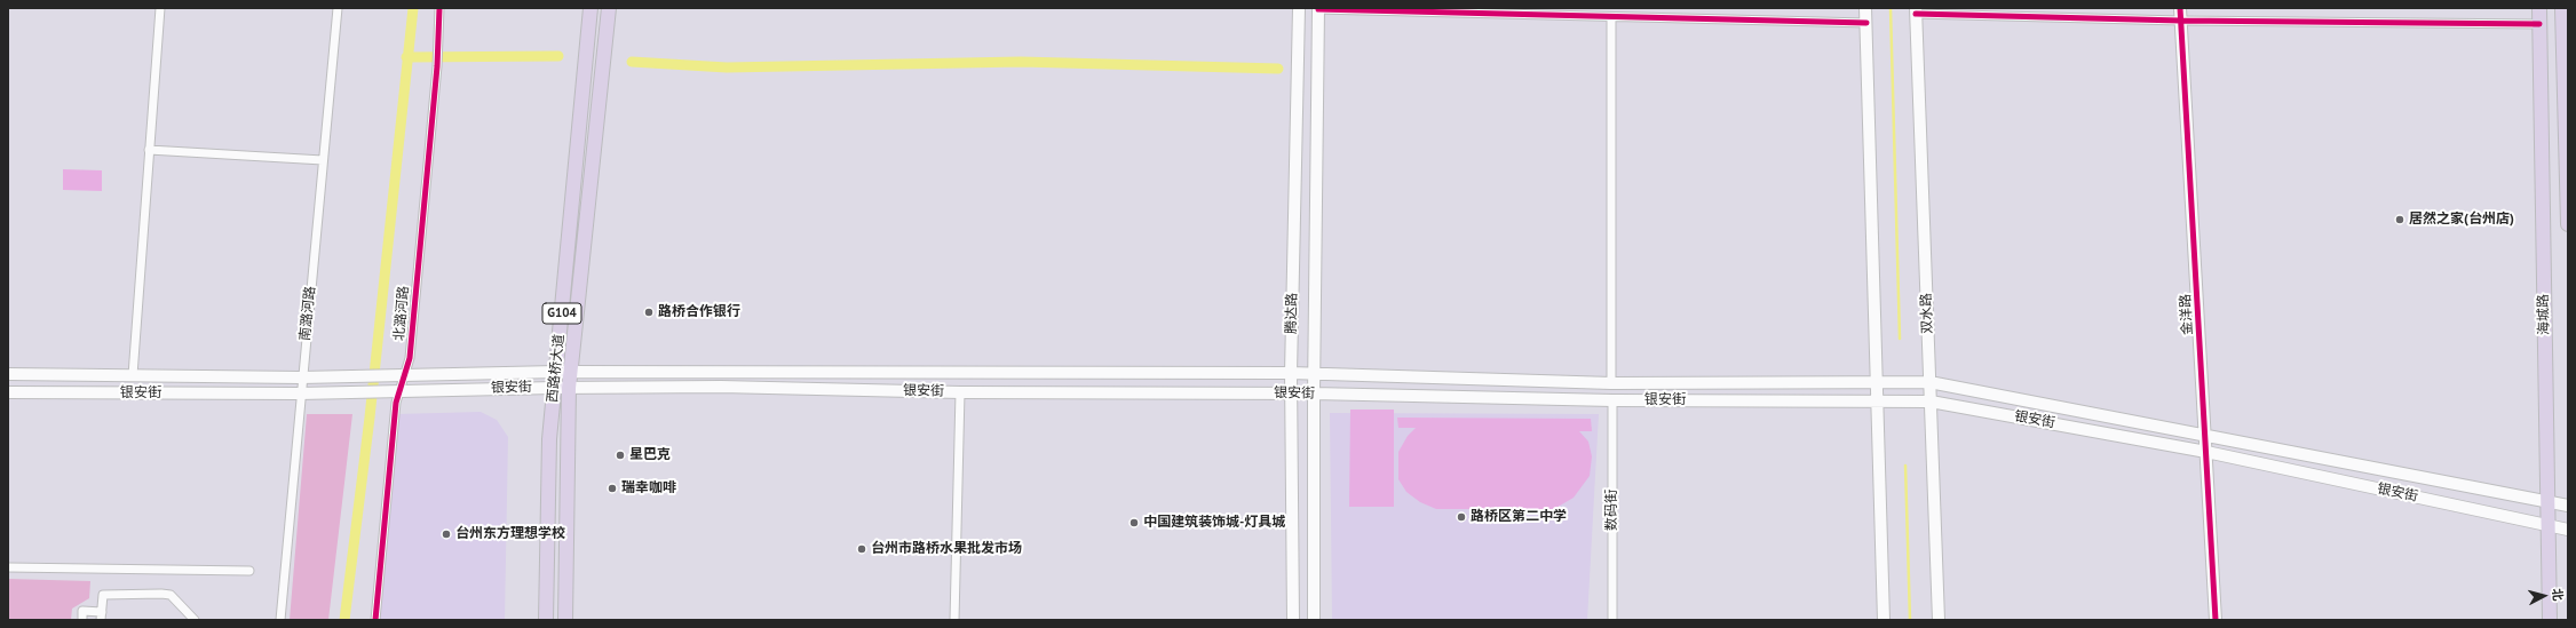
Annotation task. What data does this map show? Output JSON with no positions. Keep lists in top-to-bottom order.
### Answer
{
  "streets": {
    "main road": [
      "G104",
      "腾达路",
      "双水路",
      "金洋路",
      "海城路",
      "西路桥大道",
      "银安街"
    ],
    "street": ["南潞河路", "北潞河路", "数码街"]
  },
  "crossings": [
    ["南潞河路", "银安街"],
    ["北潞河路", "银安街"],
    ["腾达路", "银安街"],
    ["双水路", "银安街"],
    ["金洋路", "银安街"],
    ["海城路", "银安街"],
    ["西路桥大道", "银安街"],
    ["银安街", "数码街"]
  ],
  "places": [
    "居然之家(台州店)",
    "路桥合作银行",
    "星巴克",
    "瑞幸咖啡",
    "路桥区第二中学",
    "中国建筑装饰城-灯具城",
    "台州东方理想学校",
    "台州市路桥水果批发市场"
  ],
  "north": "right"
}
